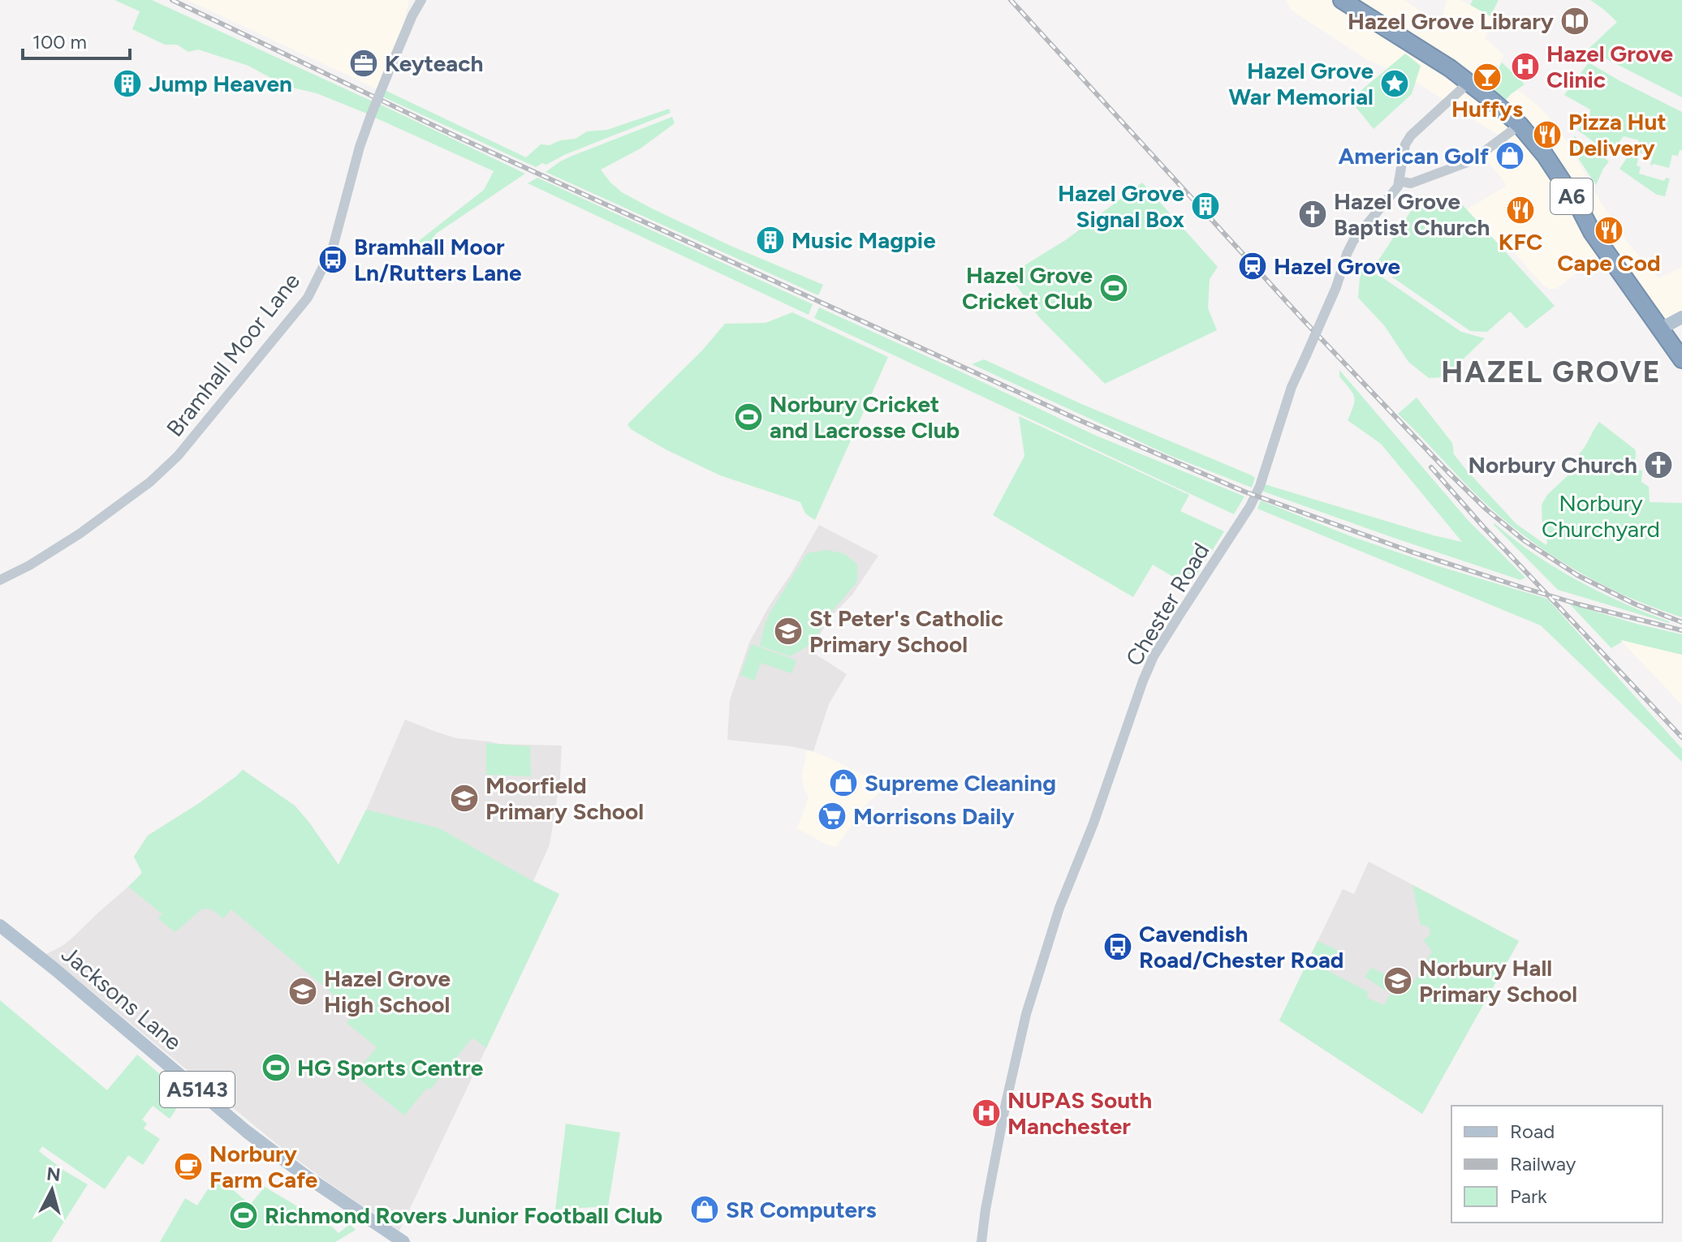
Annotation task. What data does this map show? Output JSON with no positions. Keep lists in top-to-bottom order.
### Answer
{
  "streets": {
    "highway": ["A6"],
    "main road": ["Jacksons Lane", "A5143"],
    "street": ["Bramhall Moor Lane", "Chester Road"]
  },
  "districts": ["HAZEL GROVE"],
  "parks": ["Norbury Churchyard"],
  "places": {
    "library": ["Hazel Grove Library"],
    "office": ["Keyteach"],
    "hospital": ["Hazel Grove Clinic", "NUPAS South Manchester"],
    "bar": ["Huffys"],
    "building": ["Jump Heaven", "Hazel Grove Signal Box", "Music Magpie"],
    "place": ["Hazel Grove War Memorial"],
    "restaurant": ["Pizza Hut Delivery", "KFC", "Cape Cod"],
    "shop": ["American Golf", "Supreme Cleaning", "SR Computers"],
    "church": ["Hazel Grove Baptist Church", "Norbury Church"],
    "bus stop": ["Bramhall Moor Ln/Rutters Lane", "Cavendish Road/Chester Road"],
    "station": ["Hazel Grove"],
    "sports": [
      "Hazel Grove Cricket Club",
      "Norbury Cricket and Lacrosse Club",
      "HG Sports Centre",
      "Richmond Rovers Junior Football Club"
    ],
    "school or university": [
      "St Peter's Catholic Primary School",
      "Moorfield Primary School",
      "Norbury Hall Primary School",
      "Hazel Grove High School"
    ],
    "supermarket": ["Morrisons Daily"],
    "cafe": ["Norbury Farm Cafe"]
  },
  "legend": ["Road", "Railway", "Park"],
  "scale_bar": "100 m",
  "north": "top"
}
